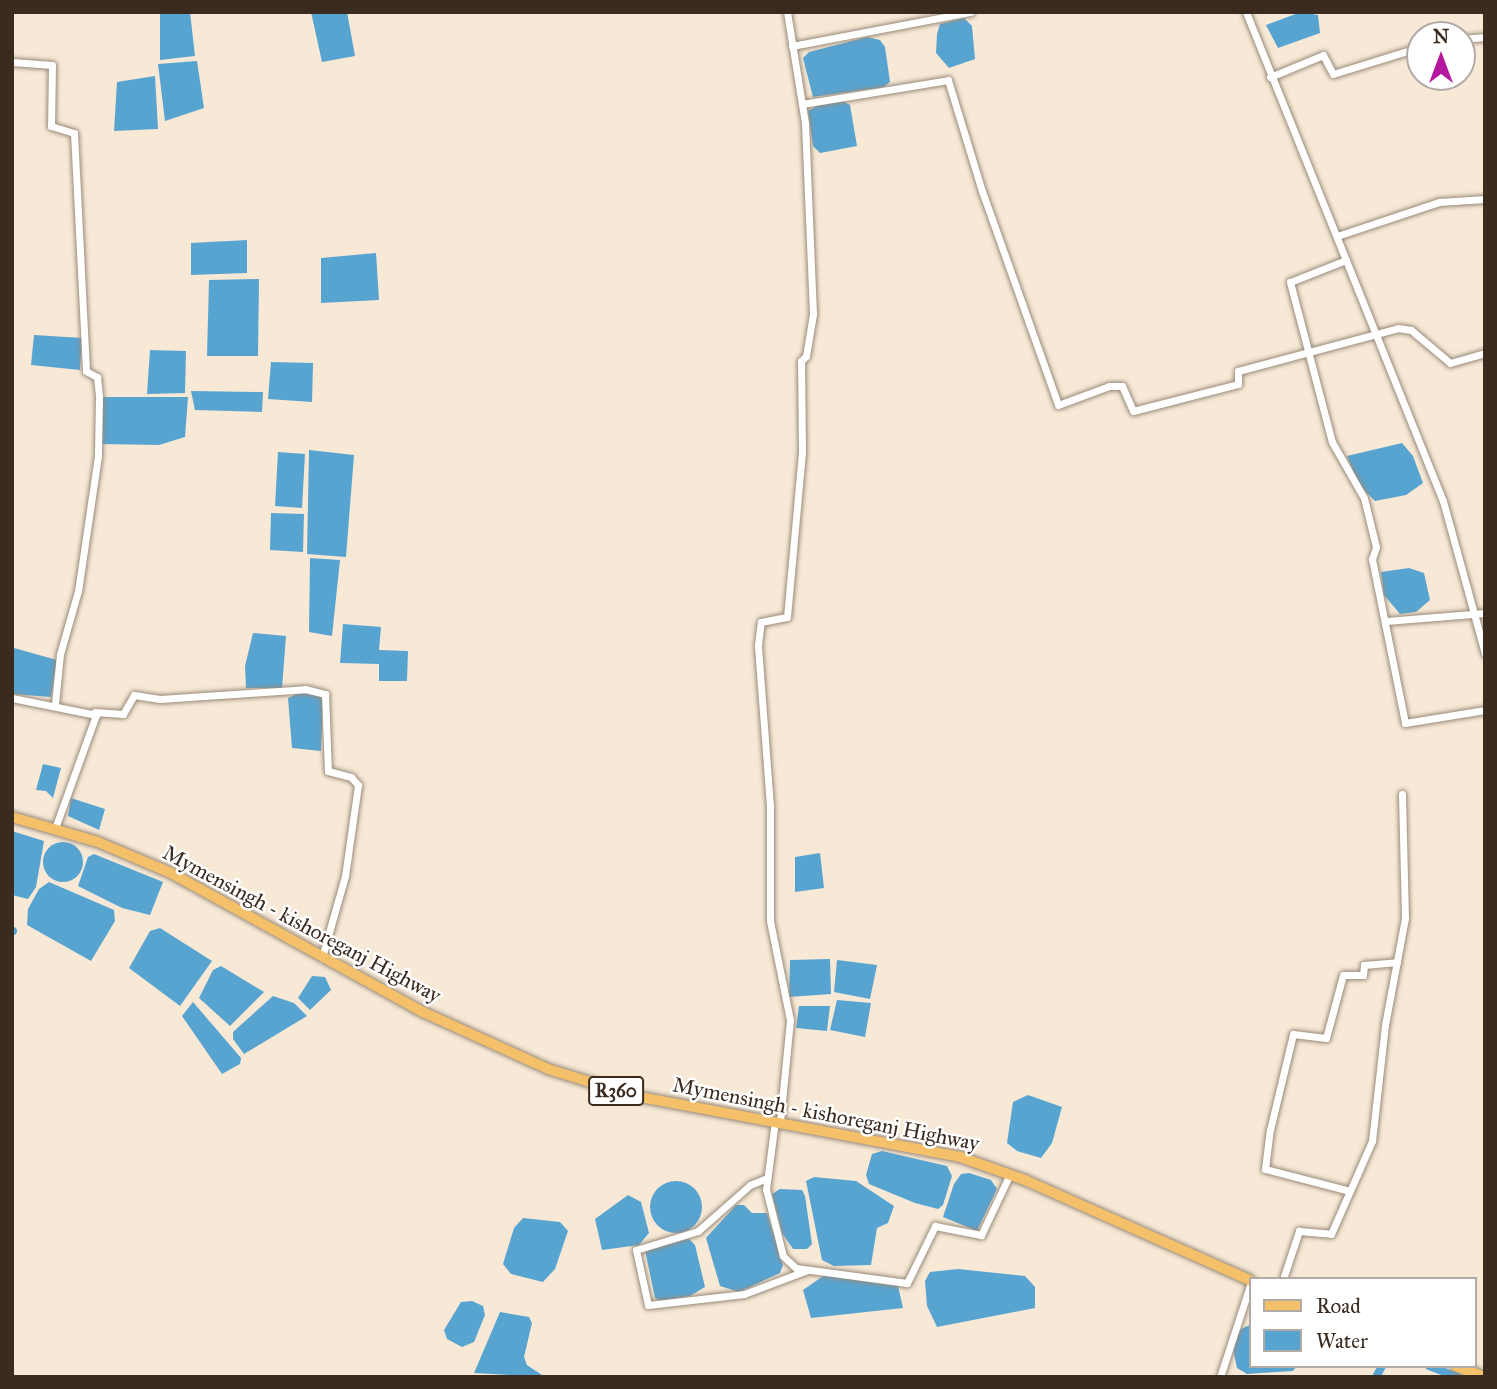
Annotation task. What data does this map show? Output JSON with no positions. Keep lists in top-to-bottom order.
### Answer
{
  "streets": {
    "main road": ["Mymensingh - kishoreganj Highway", "R360"]
  },
  "legend": ["Road", "Water"],
  "north": "top"
}
